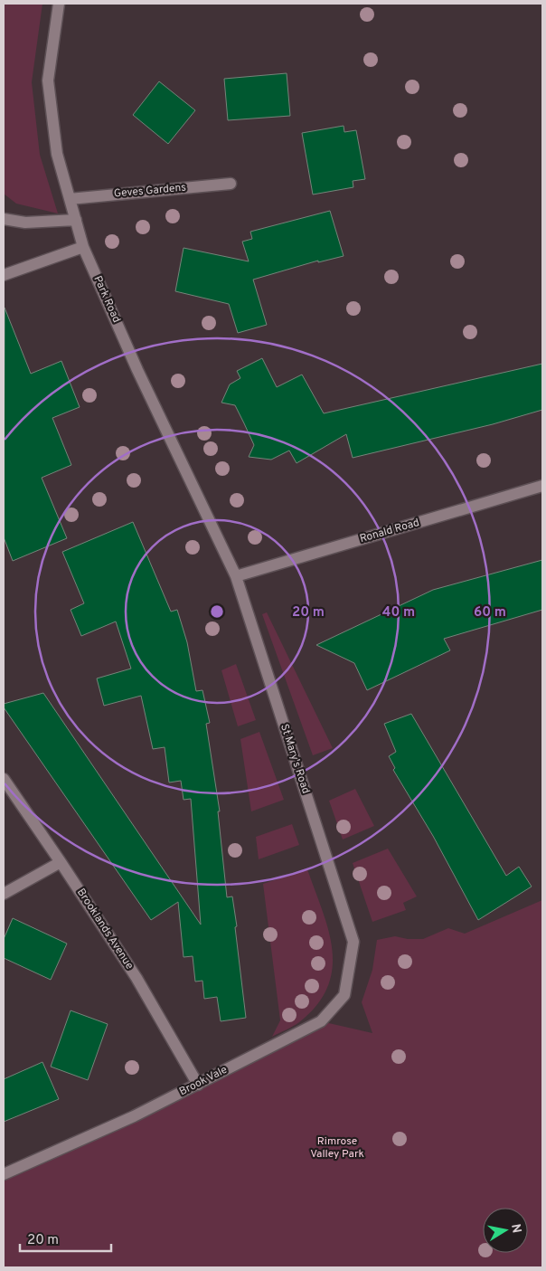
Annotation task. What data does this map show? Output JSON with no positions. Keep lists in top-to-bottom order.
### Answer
{
  "streets": {
    "street": [
      "Geves Gardens",
      "Park Road",
      "Ronald Road",
      "St Mary's Road",
      "Brooklands Avenue",
      "Brook Vale"
    ]
  },
  "crossings": [
    ["Geves Gardens", "Park Road"],
    ["Park Road", "Ronald Road"],
    ["Park Road", "St Mary's Road"],
    ["Ronald Road", "St Mary's Road"],
    ["St Mary's Road", "Brook Vale"],
    ["Brooklands Avenue", "Brook Vale"]
  ],
  "parks": ["Rimrose Valley Park"],
  "scale_bar": "20 m",
  "north": "right",
  "rings": ["20 m", "40 m", "60 m"]
}
